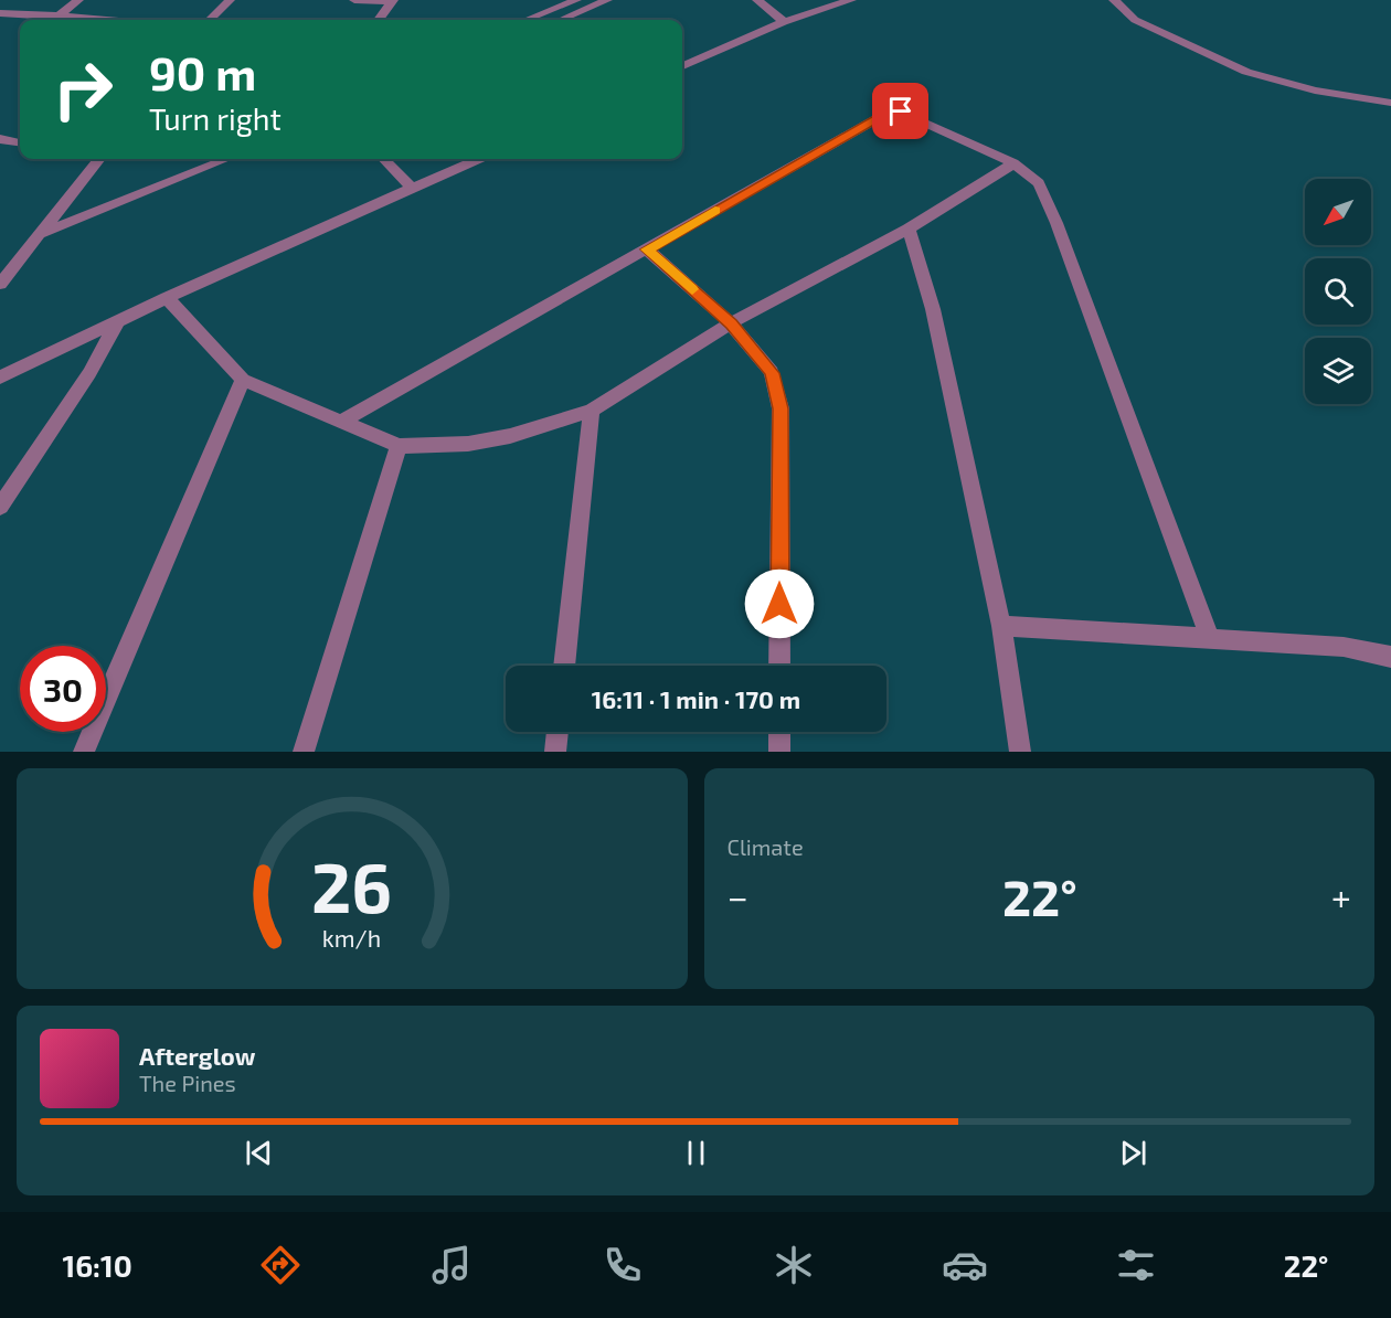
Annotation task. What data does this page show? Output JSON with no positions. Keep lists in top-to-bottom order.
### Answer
{
  "north": "bottom left",
  "page": {
    "turn": ["90 m", "Turn right"],
    "limit": "30",
    "trip": "16:11 · 1 min · 170 m",
    "tile": "Climate",
    "heat": ["−", "22°", "+"],
    "song": ["Afterglow", "The Pines"],
    "tabs": ["16:10", "22°"],
    "gauge": ["26", "km/h"]
  }
}
